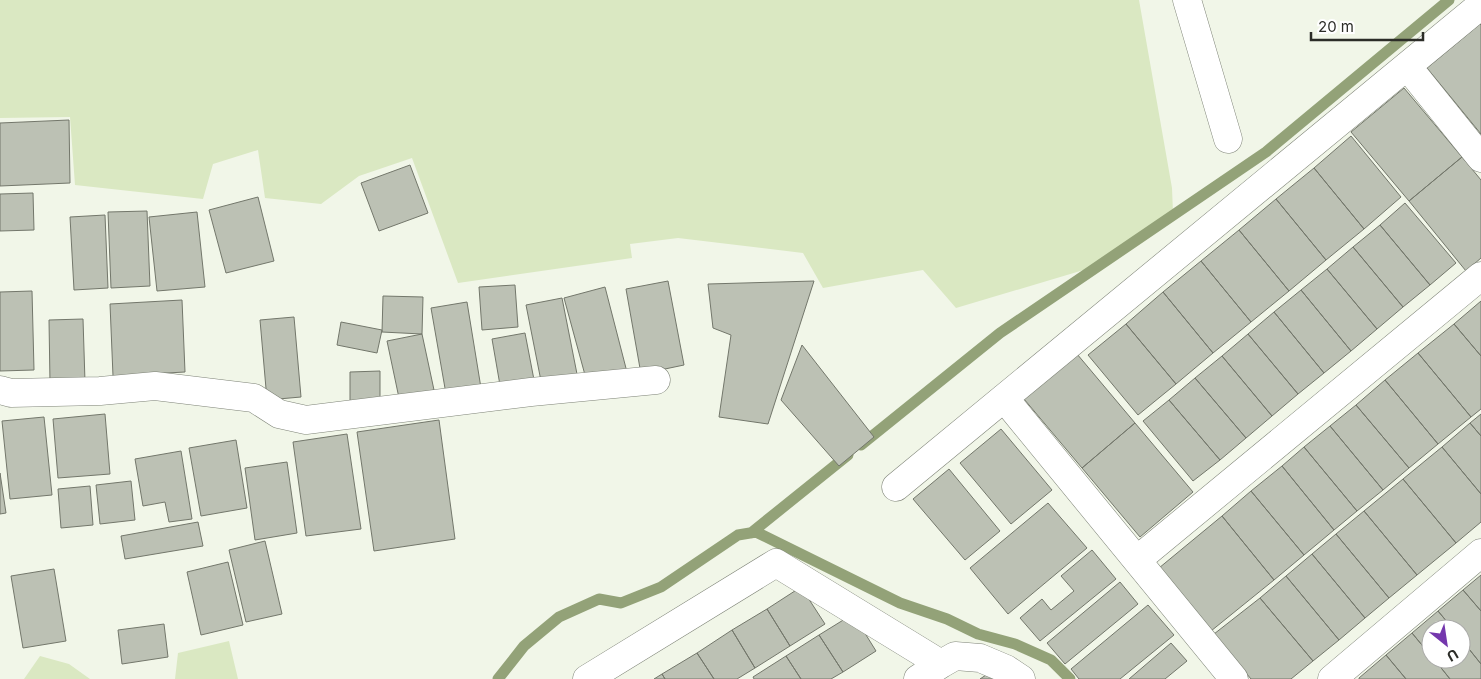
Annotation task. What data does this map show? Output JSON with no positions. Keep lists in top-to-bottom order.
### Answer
{
  "scale_bar": "20 m",
  "north": "bottom right"
}
